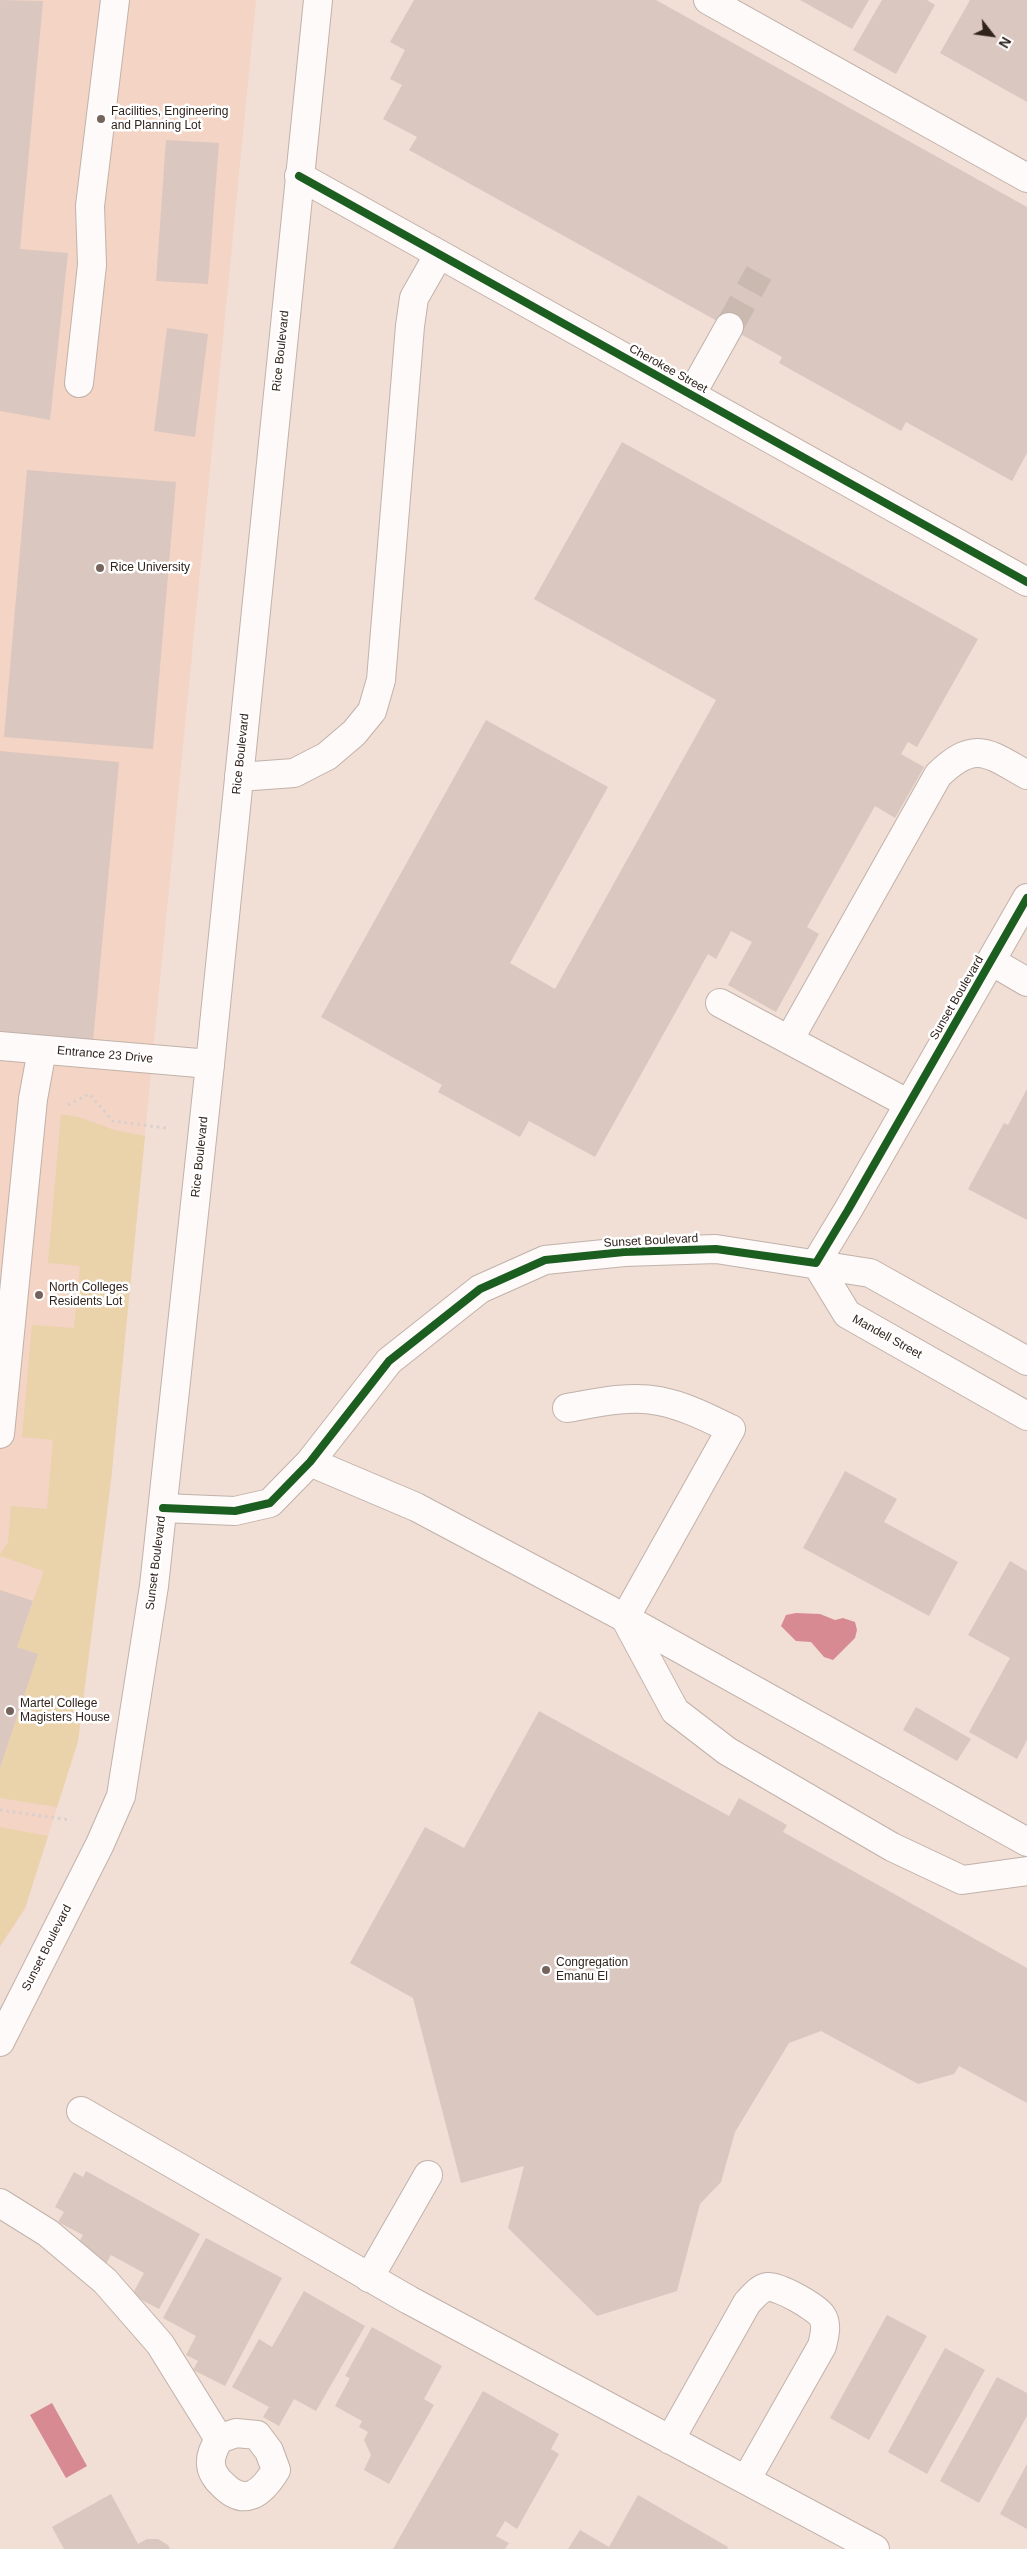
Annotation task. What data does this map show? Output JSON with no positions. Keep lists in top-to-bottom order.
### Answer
{
  "streets": {
    "street": [
      "Rice Boulevard",
      "Cherokee Street",
      "Sunset Boulevard",
      "Entrance 23 Drive",
      "Mandell Street"
    ]
  },
  "crossings": [
    ["Rice Boulevard", "Cherokee Street"],
    ["Rice Boulevard", "Sunset Boulevard"],
    ["Rice Boulevard", "Entrance 23 Drive"],
    ["Sunset Boulevard", "Mandell Street"]
  ],
  "places": [
    "Facilities, Engineering and Planning Lot",
    "Rice University",
    "North Colleges Residents Lot",
    "Martel College Magisters House",
    "Congregation Emanu El"
  ],
  "north": "bottom right"
}
